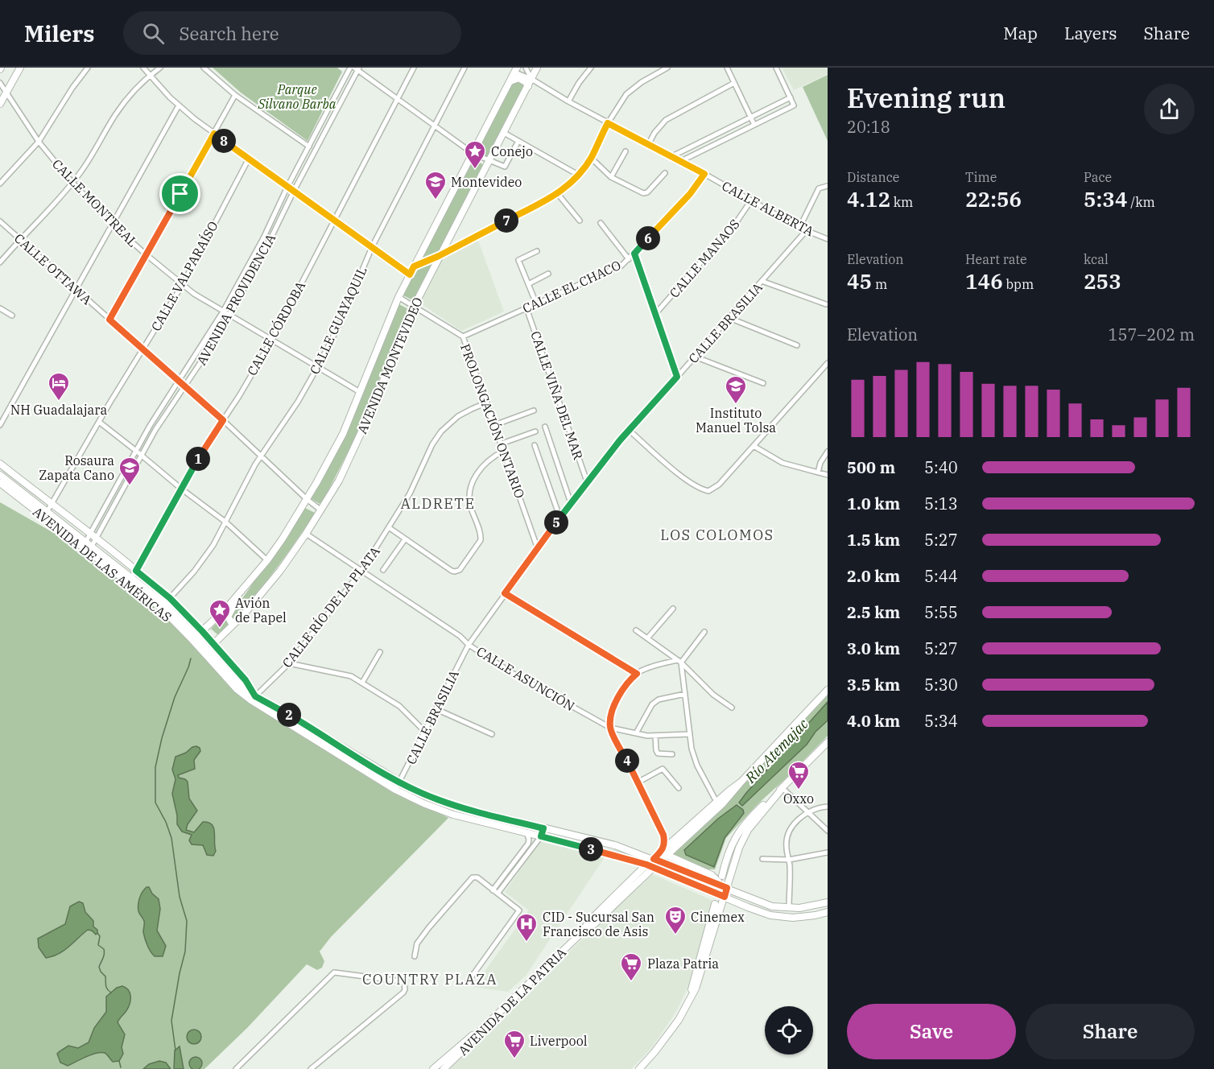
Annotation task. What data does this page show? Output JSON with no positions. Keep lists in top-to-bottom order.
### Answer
{
  "streets": {
    "main road": ["AVENIDA MONTEVIDEO", "AVENIDA DE LAS AMÉRICAS", "AVENIDA DE LA PATRIA"],
    "street": [
      "CALLE MONTREAL",
      "CALLE ALBERTA",
      "CALLE MANAOS",
      "CALLE OTTAWA",
      "CALLE VALPARAÍSO",
      "CALLE EL CHACO",
      "AVENIDA PROVIDENCIA",
      "CALLE GUAYAQUIL",
      "CALLE BRASILIA",
      "CALLE CÓRDOBA",
      "CALLE VIÑA DEL MAR",
      "PROLONGACIÓN ONTARIO",
      "CALLE RÍO DE LA PLATA",
      "CALLE ASUNCIÓN"
    ]
  },
  "crossings": [
    ["CALLE MONTREAL", "CALLE VALPARAÍSO"],
    ["CALLE MONTREAL", "AVENIDA PROVIDENCIA"],
    ["CALLE MONTREAL", "CALLE GUAYAQUIL"],
    ["CALLE MONTREAL", "CALLE CÓRDOBA"],
    ["CALLE MONTREAL", "AVENIDA MONTEVIDEO"],
    ["CALLE ALBERTA", "CALLE MANAOS"],
    ["CALLE ALBERTA", "CALLE EL CHACO"],
    ["CALLE ALBERTA", "CALLE BRASILIA"],
    ["CALLE ALBERTA", "AVENIDA MONTEVIDEO"],
    ["CALLE OTTAWA", "CALLE VALPARAÍSO"],
    ["CALLE OTTAWA", "AVENIDA PROVIDENCIA"],
    ["CALLE OTTAWA", "CALLE GUAYAQUIL"],
    ["CALLE OTTAWA", "CALLE CÓRDOBA"],
    ["CALLE OTTAWA", "AVENIDA MONTEVIDEO"],
    ["CALLE VALPARAÍSO", "AVENIDA DE LAS AMÉRICAS"],
    ["CALLE EL CHACO", "CALLE VIÑA DEL MAR"],
    ["CALLE EL CHACO", "PROLONGACIÓN ONTARIO"],
    ["AVENIDA PROVIDENCIA", "AVENIDA DE LAS AMÉRICAS"],
    ["CALLE GUAYAQUIL", "AVENIDA DE LAS AMÉRICAS"],
    ["CALLE BRASILIA", "CALLE VIÑA DEL MAR"],
    ["CALLE BRASILIA", "PROLONGACIÓN ONTARIO"],
    ["CALLE BRASILIA", "AVENIDA DE LAS AMÉRICAS"],
    ["CALLE BRASILIA", "CALLE ASUNCIÓN"],
    ["CALLE CÓRDOBA", "AVENIDA DE LAS AMÉRICAS"],
    ["AVENIDA MONTEVIDEO", "PROLONGACIÓN ONTARIO"],
    ["AVENIDA MONTEVIDEO", "AVENIDA DE LAS AMÉRICAS"],
    ["AVENIDA MONTEVIDEO", "CALLE ASUNCIÓN"],
    ["PROLONGACIÓN ONTARIO", "CALLE RÍO DE LA PLATA"],
    ["AVENIDA DE LAS AMÉRICAS", "CALLE RÍO DE LA PLATA"],
    ["AVENIDA DE LAS AMÉRICAS", "AVENIDA DE LA PATRIA"],
    ["CALLE RÍO DE LA PLATA", "CALLE ASUNCIÓN"]
  ],
  "districts": ["ALDRETE", "LOS COLOMOS", "COUNTRY PLAZA"],
  "water": ["Río Atemajac"],
  "parks": ["Parque Silvano Barba"],
  "places": {
    "place": ["Conejo", "Avión de Papel"],
    "school or university": ["Montevideo", "Instituto Manuel Tolsa", "Rosaura Zapata Cano"],
    "hotel": ["NH Guadalajara"],
    "supermarket": ["Oxxo", "Plaza Patria", "Liverpool"],
    "theatre": ["Cinemex"],
    "hospital": ["CID - Sucursal San Francisco de Asis"]
  },
  "page": {
    "header": "Milers",
    "search": "Search here",
    "nav": ["Map", "Layers", "Share"],
    "heading": ["Evening run", "20:18"],
    "pins": [
      "8",
      "7",
      "6",
      "1",
      "5",
      "2",
      "4",
      "3"
    ],
    "stats": [
      ["Distance", "4.12 km"],
      ["Time", "22:56"],
      ["Pace", "5:34 /km"],
      ["Elevation", "45 m"],
      ["Heart rate", "146 bpm"],
      ["kcal", "253"]
    ],
    "chart": ["Elevation", "157–202 m"],
    "list": [
      {
        "name": "500 m",
        "note": "5:40"
      },
      {
        "name": "1.0 km",
        "note": "5:13"
      },
      {
        "name": "1.5 km",
        "note": "5:27"
      },
      {
        "name": "2.0 km",
        "note": "5:44"
      },
      {
        "name": "2.5 km",
        "note": "5:55"
      },
      {
        "name": "3.0 km",
        "note": "5:27"
      },
      {
        "name": "3.5 km",
        "note": "5:30"
      },
      {
        "name": "4.0 km",
        "note": "5:34"
      }
    ],
    "buttons": ["Save", "Share"]
  }
}
